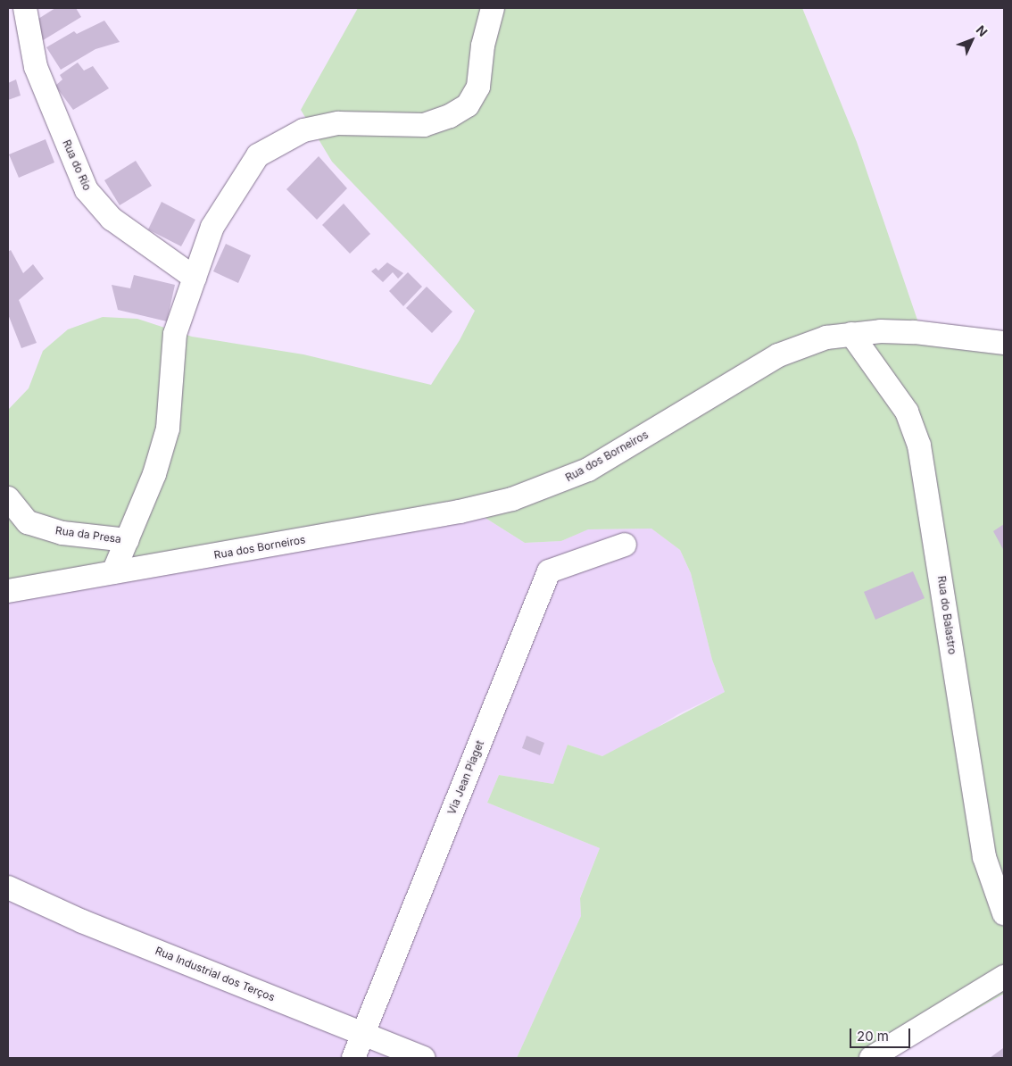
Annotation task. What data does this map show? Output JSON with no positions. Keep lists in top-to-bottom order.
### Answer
{
  "streets": {
    "street": [
      "Rua do Rio",
      "Rua dos Borneiros",
      "Rua da Presa",
      "Rua do Balastro",
      "Via Jean Piaget",
      "Rua Industrial dos Terços"
    ]
  },
  "crossings": [
    ["Rua dos Borneiros", "Rua do Balastro"],
    ["Via Jean Piaget", "Rua Industrial dos Terços"]
  ],
  "scale_bar": "20 m",
  "north": "top right"
}
